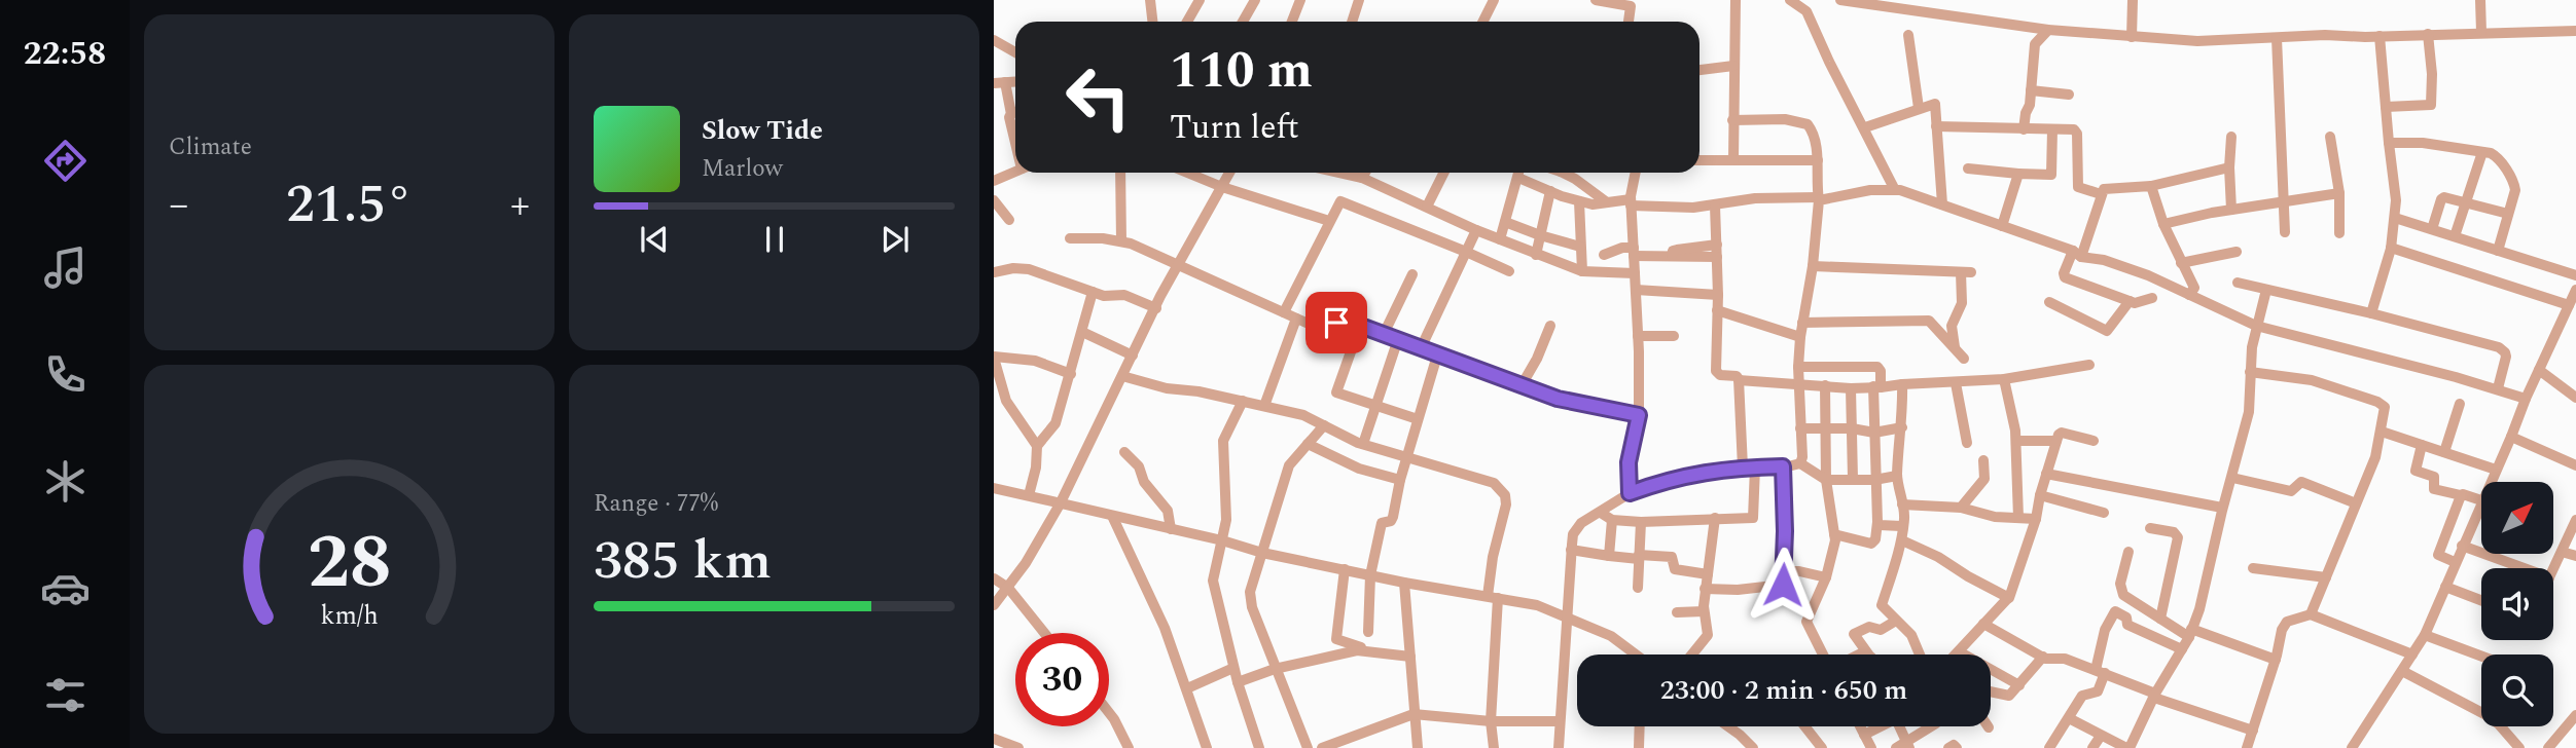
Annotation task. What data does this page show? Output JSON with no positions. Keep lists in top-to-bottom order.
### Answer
{
  "north": "top right",
  "page": {
    "tabs": "22:58",
    "tile": [
      "Climate",
      ["Range · 77%", "385 km"]
    ],
    "turn": ["110 m", "Turn left"],
    "song": ["Slow Tide", "Marlow"],
    "heat": ["−", "21.5°", "+"],
    "limit": "30",
    "trip": "23:00 · 2 min · 650 m",
    "gauge": ["28", "km/h"]
  }
}
